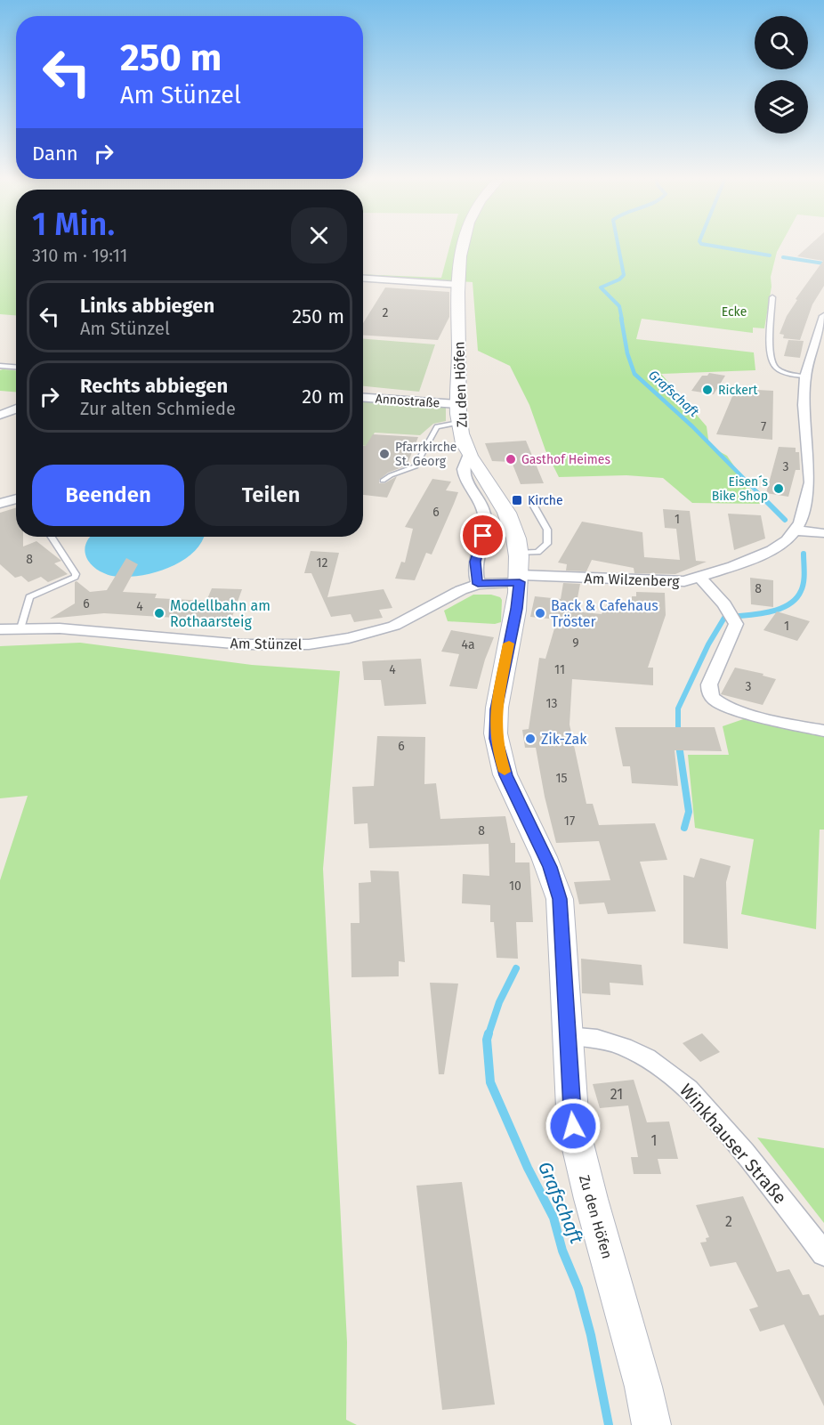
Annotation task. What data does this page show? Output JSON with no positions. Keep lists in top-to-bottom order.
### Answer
{
  "streets": {
    "street": [
      "Zu den Höfen",
      "Annostraße",
      "Am Wilzenberg",
      "Am Stünzel",
      "Winkhauser Straße"
    ]
  },
  "crossings": [
    ["Zu den Höfen", "Annostraße"],
    ["Zu den Höfen", "Am Wilzenberg"],
    ["Zu den Höfen", "Am Stünzel"],
    ["Zu den Höfen", "Winkhauser Straße"],
    ["Am Wilzenberg", "Am Stünzel"]
  ],
  "water": ["Grafschaft"],
  "parks": ["Ecke"],
  "places": {
    "other": [
      "Rickert",
      "Pfarrkirche St. Georg",
      "Gasthof Heimes",
      "Eisen´s Bike Shop",
      "Modellbahn am Rothaarsteig",
      "Back & Cafehaus Tröster",
      "Zik-Zak"
    ],
    "transit": ["Kirche"]
  },
  "house_numbers": [
    "2",
    "7",
    "3",
    "6",
    "1",
    "8",
    "12",
    "8",
    "6",
    "4",
    "1",
    "9",
    "4a",
    "4",
    "11",
    "3",
    "13",
    "6",
    "15",
    "17",
    "8",
    "10",
    "21",
    "1",
    "2"
  ],
  "page": {
    "turn": ["250 m", "Am Stünzel"],
    "then": "Dann",
    "heading": ["1 Min.", "310 m · 19:11"],
    "list": [
      {
        "name": "Links abbiegen",
        "note": "Am Stünzel",
        "value": "250 m"
      },
      {
        "name": "Rechts abbiegen",
        "note": "Zur alten Schmiede",
        "value": "20 m"
      }
    ],
    "buttons": ["Beenden", "Teilen"]
  }
}
